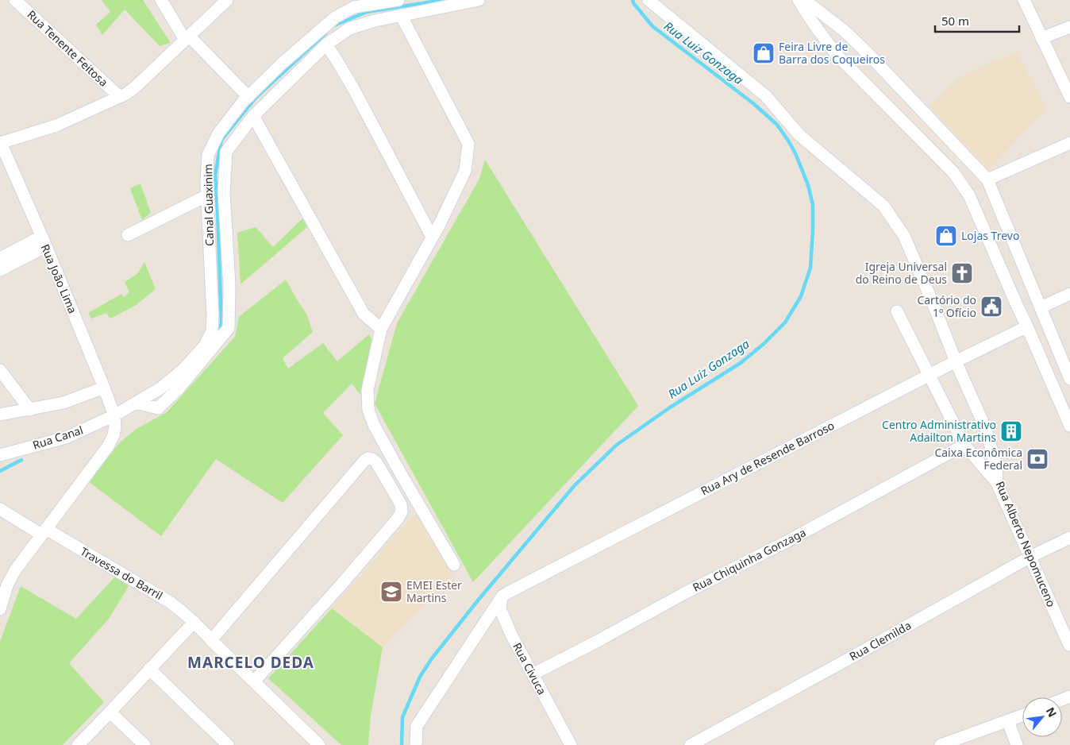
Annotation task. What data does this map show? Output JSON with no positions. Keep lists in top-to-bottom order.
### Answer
{
  "streets": {
    "street": [
      "Rua Tenente Feitosa",
      "Canal Guaxinim",
      "Rua João Lima",
      "Rua Canal",
      "Rua Ary de Resende Barroso",
      "Rua Alberto Nepomuceno",
      "Rua Chiquinha Gonzaga",
      "Travessa do Barril",
      "Rua Clemilda",
      "Rua Civuca"
    ]
  },
  "crossings": [
    ["Canal Guaxinim", "Rua João Lima"],
    ["Canal Guaxinim", "Rua Canal"],
    ["Rua João Lima", "Rua Canal"],
    ["Rua Ary de Resende Barroso", "Rua Alberto Nepomuceno"],
    ["Rua Ary de Resende Barroso", "Rua Civuca"],
    ["Rua Alberto Nepomuceno", "Rua Clemilda"],
    ["Rua Chiquinha Gonzaga", "Rua Civuca"]
  ],
  "districts": ["MARCELO DEDA"],
  "water": ["Rua Luiz Gonzaga"],
  "places": {
    "shop": ["Feira Livre de Barra dos Coqueiros", "Lojas Trevo"],
    "church": ["Igreja Universal do Reino de Deus"],
    "public building": ["Cartório do 1º Ofício"],
    "building": ["Centro Administrativo Adailton Martins"],
    "bank": ["Caixa Econômica Federal"],
    "school or university": ["EMEI Ester Martins"]
  },
  "scale_bar": "50 m",
  "north": "top right"
}
